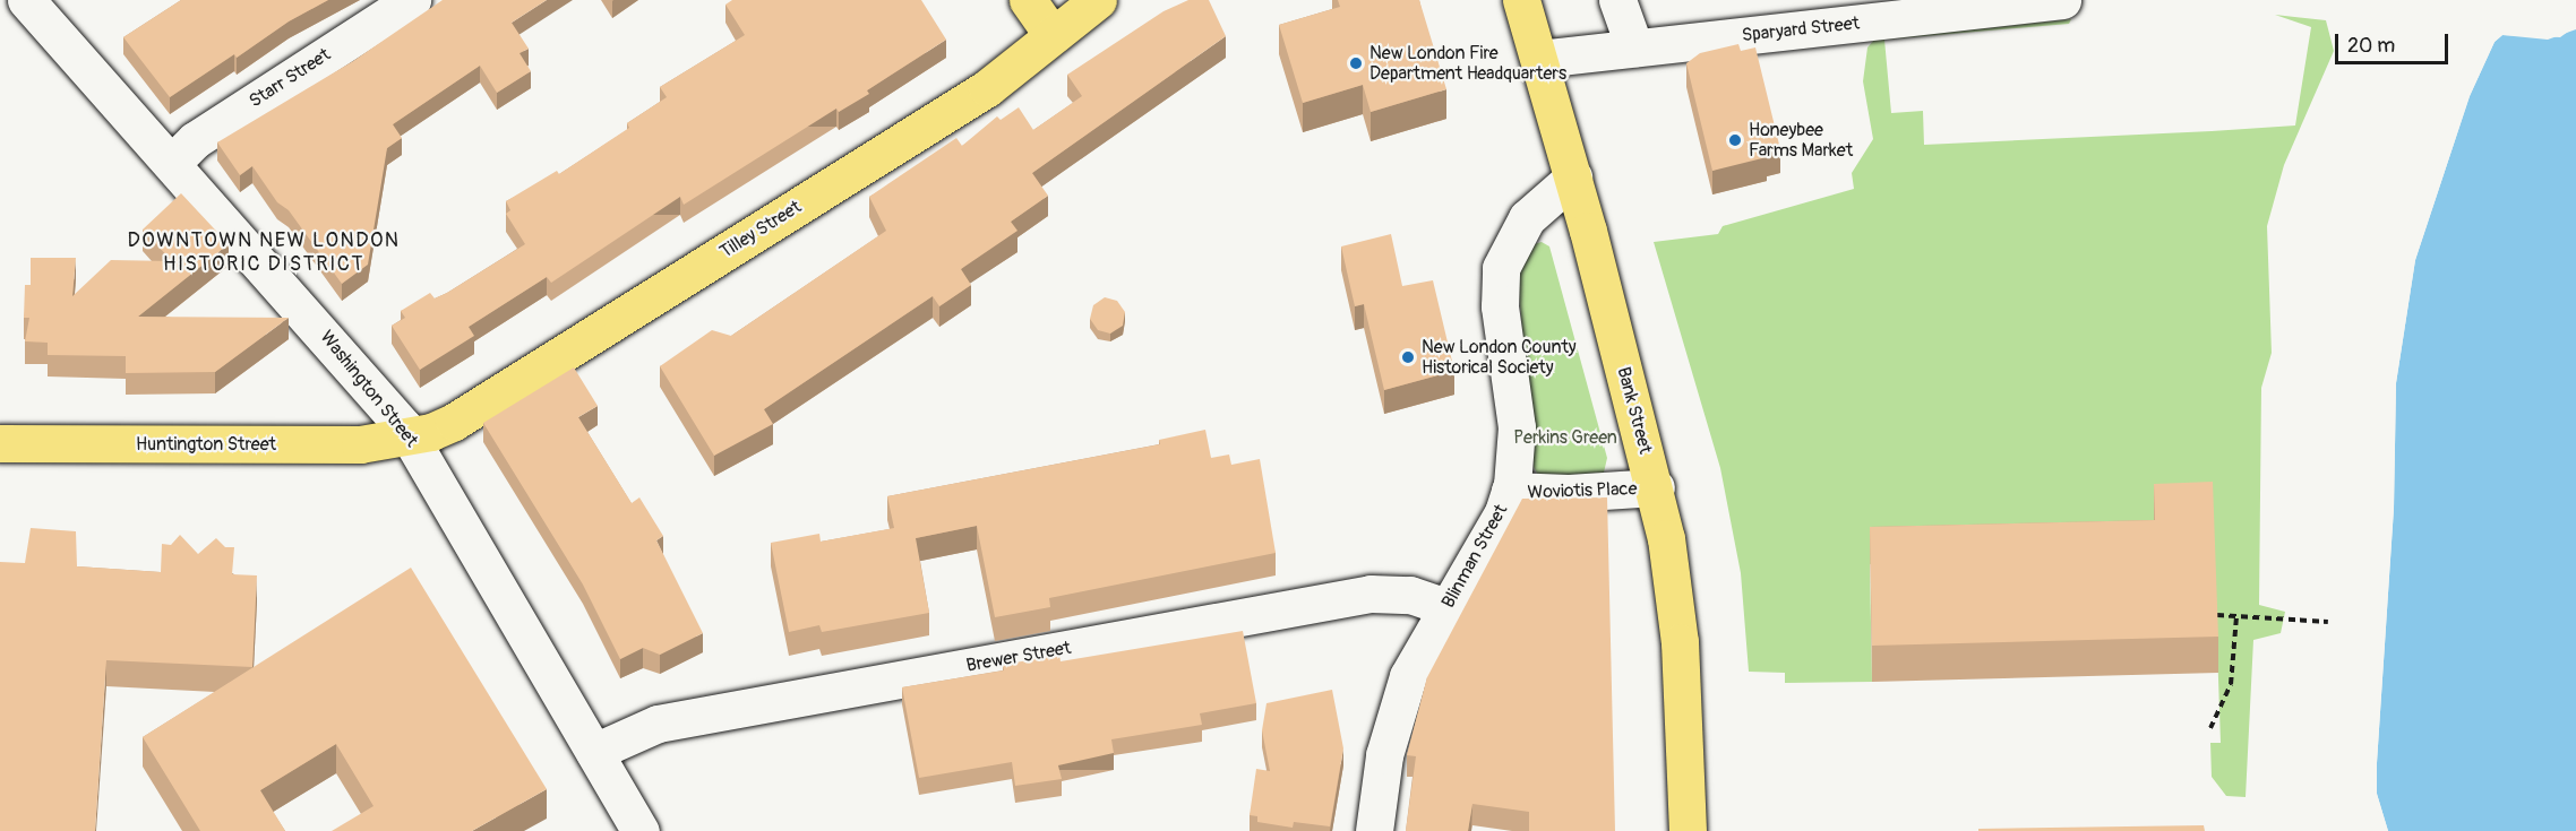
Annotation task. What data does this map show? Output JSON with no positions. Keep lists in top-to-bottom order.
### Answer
{
  "streets": {
    "main road": ["Tilley Street", "Bank Street", "Huntington Street"],
    "street": [
      "Sparyard Street",
      "Starr Street",
      "Washington Street",
      "Woviotis Place",
      "Blinman Street",
      "Brewer Street"
    ]
  },
  "crossings": [
    ["Sparyard Street", "Bank Street"],
    ["Starr Street", "Washington Street"],
    ["Tilley Street", "Washington Street"],
    ["Tilley Street", "Huntington Street"],
    ["Washington Street", "Huntington Street"],
    ["Washington Street", "Brewer Street"],
    ["Bank Street", "Woviotis Place"],
    ["Bank Street", "Blinman Street"],
    ["Woviotis Place", "Blinman Street"],
    ["Blinman Street", "Brewer Street"]
  ],
  "districts": ["DOWNTOWN NEW LONDON HISTORIC DISTRICT"],
  "parks": ["Perkins Green"],
  "places": ["New London Fire Department Headquarters", "Honeybee Farms Market", "New London County Historical Society"],
  "scale_bar": "20 m"
}
